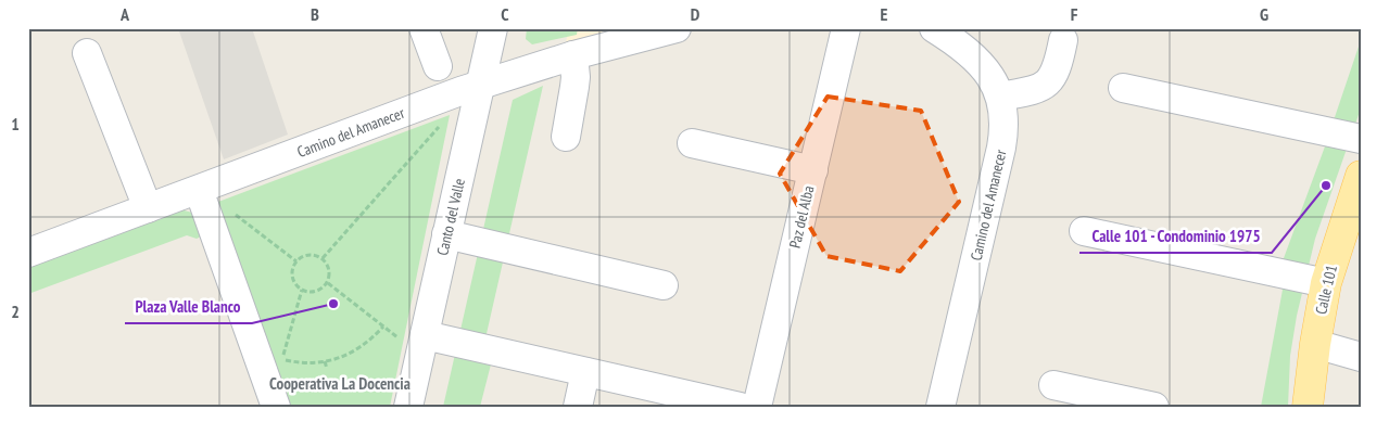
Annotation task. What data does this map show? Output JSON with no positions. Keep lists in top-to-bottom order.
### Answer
{
  "streets": {
    "main road": ["Calle 101"],
    "street": ["Camino del Amanecer", "Canto del Valle", "Paz del Alba"]
  },
  "crossings": [
    ["Camino del Amanecer", "Canto del Valle"]
  ],
  "districts": ["Cooperativa La Docencia"],
  "places": ["Calle 101 - Condominio 1975", "Plaza Valle Blanco"],
  "grid": {
    "columns": [
      "A",
      "B",
      "C",
      "D",
      "E",
      "F",
      "G"
    ],
    "rows": ["1", "2"]
  }
}
